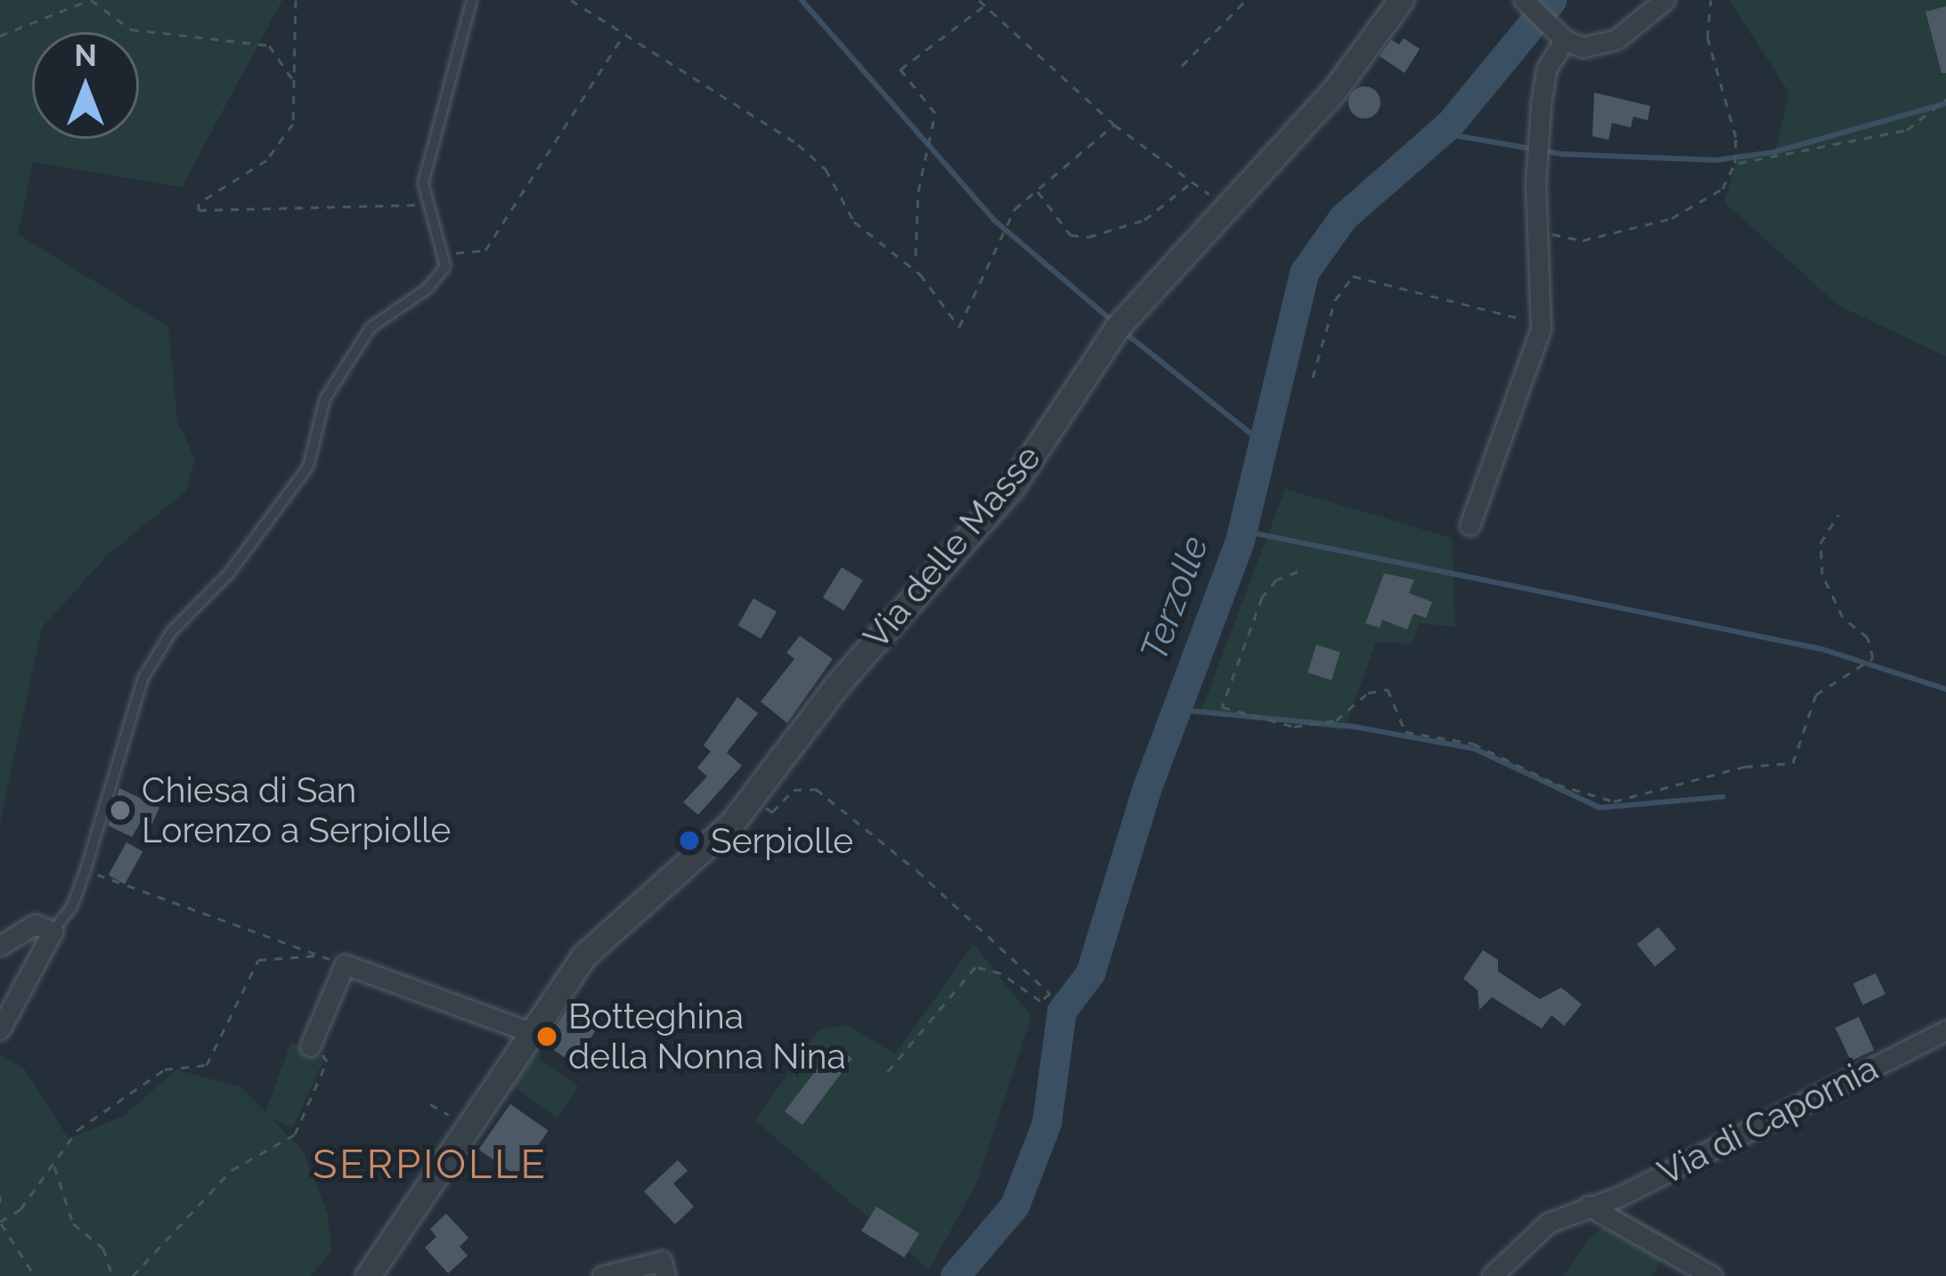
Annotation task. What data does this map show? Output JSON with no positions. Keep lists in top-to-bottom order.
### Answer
{
  "streets": {
    "street": ["Via delle Masse", "Via di Capornia"]
  },
  "districts": ["SERPIOLLE"],
  "water": ["Terzolle"],
  "places": ["Chiesa di San Lorenzo a Serpiolle", "Serpiolle", "Botteghina della Nonna Nina"],
  "north": "top"
}
